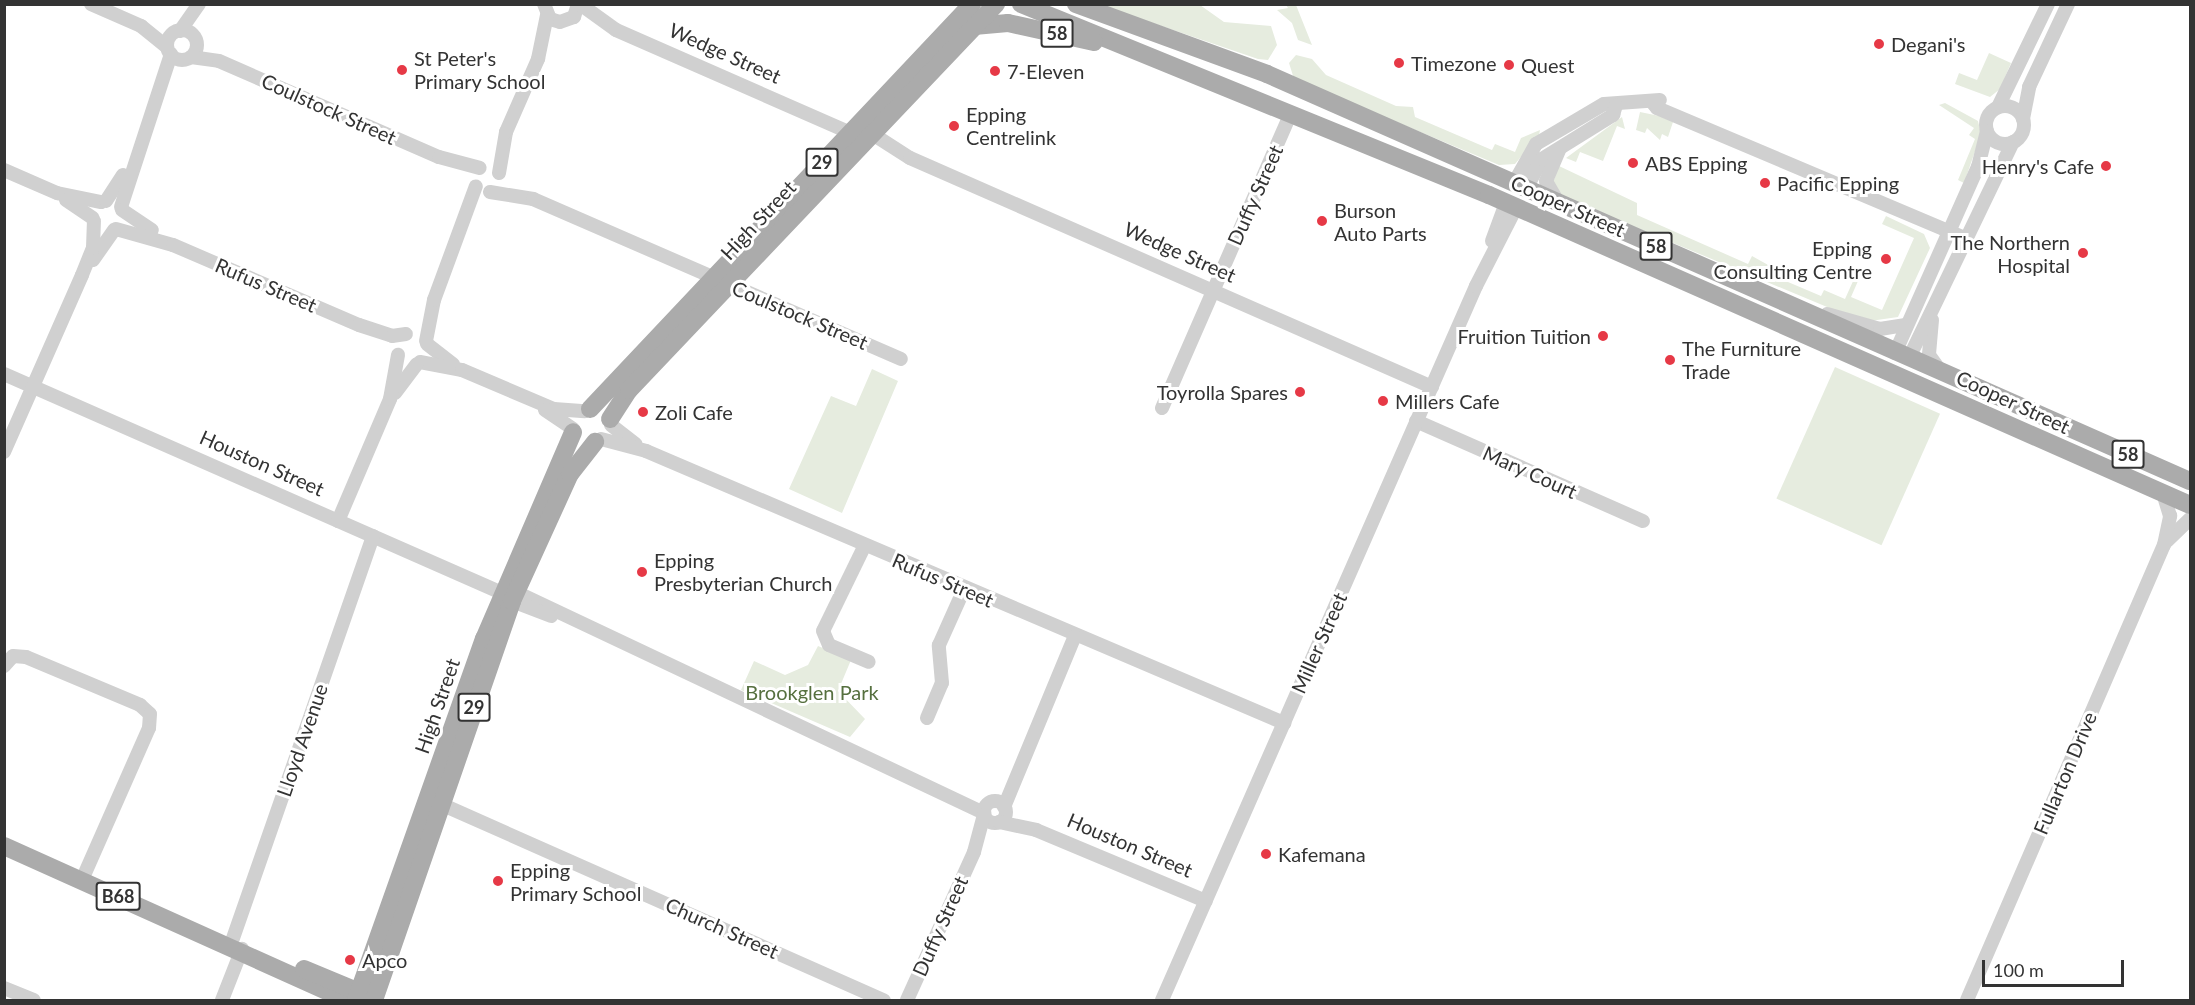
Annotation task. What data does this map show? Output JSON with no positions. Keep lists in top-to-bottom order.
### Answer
{
  "streets": {
    "main road": [
      "58",
      "29",
      "Cooper Street",
      "High Street",
      "B68"
    ],
    "street": [
      "Wedge Street",
      "Coulstock Street",
      "Duffy Street",
      "Rufus Street",
      "Houston Street",
      "Mary Court",
      "Miller Street",
      "Lloyd Avenue",
      "Fullarton Drive",
      "Church Street"
    ]
  },
  "crossings": [
    ["58", "Cooper Street"],
    ["58", "High Street"],
    ["Wedge Street", "Duffy Street"],
    ["Wedge Street", "High Street"],
    ["Wedge Street", "Miller Street"],
    ["Coulstock Street", "High Street"],
    ["29", "High Street"],
    ["Duffy Street", "Cooper Street"],
    ["Duffy Street", "Rufus Street"],
    ["Duffy Street", "Houston Street"],
    ["Cooper Street", "Miller Street"],
    ["Cooper Street", "Fullarton Drive"],
    ["High Street", "Rufus Street"],
    ["High Street", "Houston Street"],
    ["High Street", "B68"],
    ["High Street", "Church Street"],
    ["Rufus Street", "Miller Street"],
    ["Houston Street", "Miller Street"],
    ["Houston Street", "Lloyd Avenue"],
    ["Mary Court", "Miller Street"],
    ["Lloyd Avenue", "B68"]
  ],
  "parks": ["Brookglen Park"],
  "places": [
    "Degani's",
    "Timezone",
    "Quest",
    "St Peter's Primary School",
    "7-Eleven",
    "Epping Centrelink",
    "ABS Epping",
    "Henry's Cafe",
    "Pacific Epping",
    "Burson Auto Parts",
    "The Northern Hospital",
    "Epping Consulting Centre",
    "Fruition Tuition",
    "The Furniture Trade",
    "Toyrolla Spares",
    "Millers Cafe",
    "Zoli Cafe",
    "Epping Presbyterian Church",
    "Kafemana",
    "Epping Primary School",
    "Apco"
  ],
  "scale_bar": "100 m"
}
